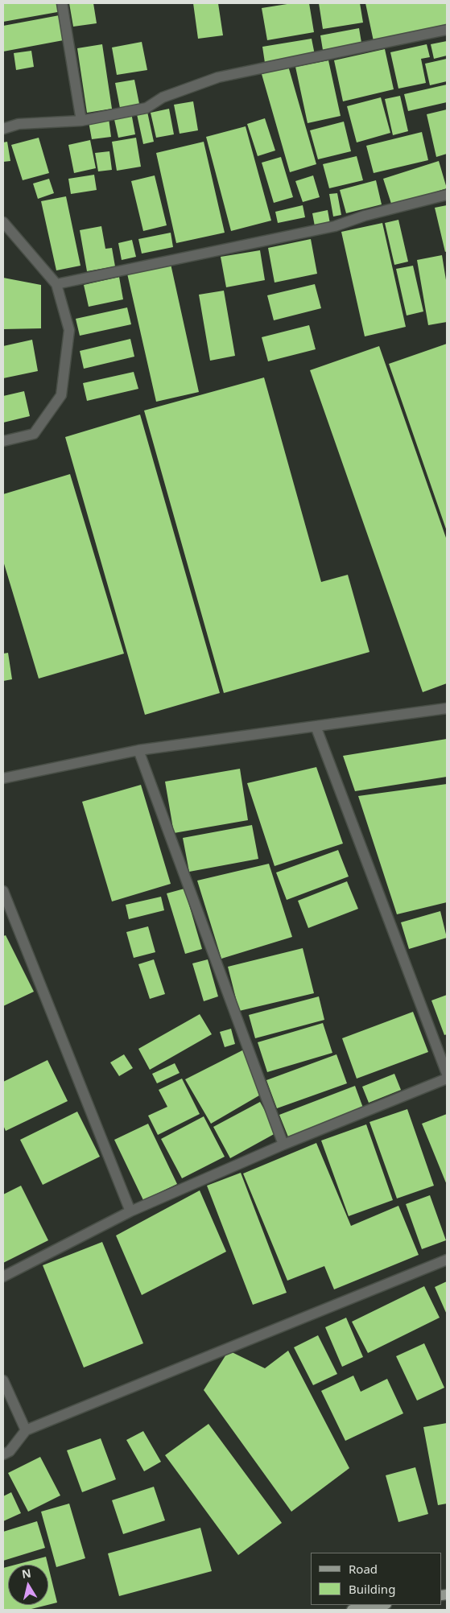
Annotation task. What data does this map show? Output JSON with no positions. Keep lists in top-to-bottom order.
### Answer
{
  "legend": ["Road", "Building"],
  "north": "top"
}
